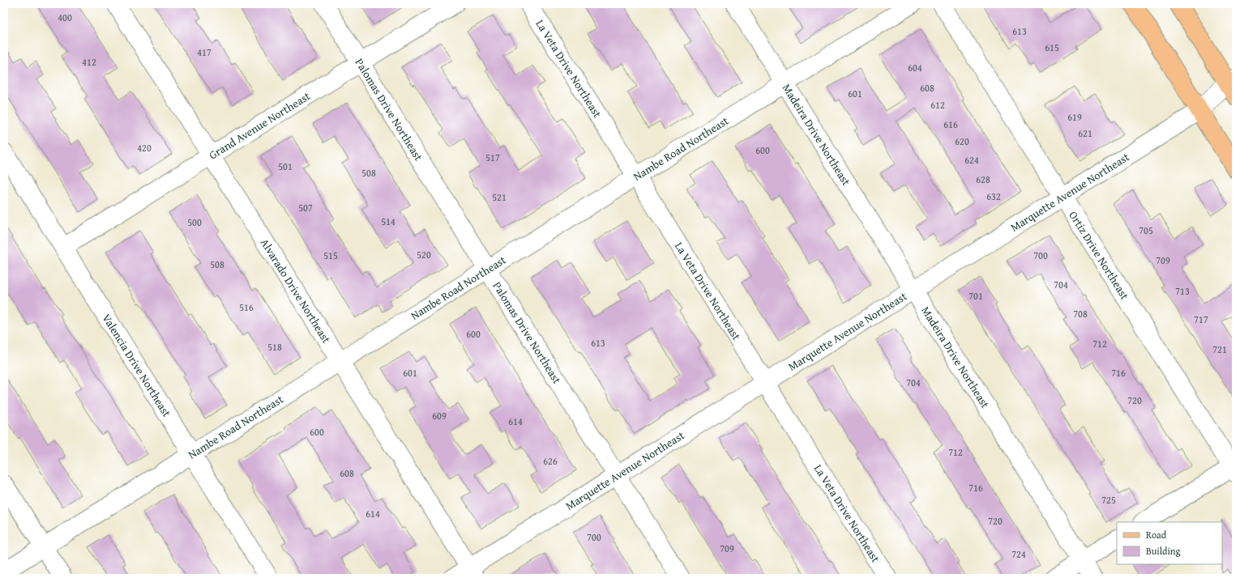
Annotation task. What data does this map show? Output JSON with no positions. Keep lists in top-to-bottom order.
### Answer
{
  "streets": {
    "street": [
      "La Veta Drive Northeast",
      "Palomas Drive Northeast",
      "Grand Avenue Northeast",
      "Madeira Drive Northeast",
      "Nambe Road Northeast",
      "Marquette Avenue Northeast",
      "Ortiz Drive Northeast",
      "Alvarado Drive Northeast",
      "Valencia Drive Northeast"
    ]
  },
  "crossings": [
    ["La Veta Drive Northeast", "Nambe Road Northeast"],
    ["La Veta Drive Northeast", "Marquette Avenue Northeast"],
    ["Palomas Drive Northeast", "Grand Avenue Northeast"],
    ["Palomas Drive Northeast", "Nambe Road Northeast"],
    ["Palomas Drive Northeast", "Marquette Avenue Northeast"],
    ["Grand Avenue Northeast", "Alvarado Drive Northeast"],
    ["Grand Avenue Northeast", "Valencia Drive Northeast"],
    ["Madeira Drive Northeast", "Nambe Road Northeast"],
    ["Madeira Drive Northeast", "Marquette Avenue Northeast"],
    ["Nambe Road Northeast", "Alvarado Drive Northeast"],
    ["Nambe Road Northeast", "Valencia Drive Northeast"],
    ["Marquette Avenue Northeast", "Ortiz Drive Northeast"],
    ["Marquette Avenue Northeast", "Alvarado Drive Northeast"]
  ],
  "house_numbers": [
    "400",
    "613",
    "615",
    "417",
    "412",
    "604",
    "608",
    "601",
    "612",
    "619",
    "616",
    "621",
    "620",
    "420",
    "600",
    "517",
    "624",
    "501",
    "508",
    "628",
    "632",
    "521",
    "507",
    "514",
    "500",
    "705",
    "520",
    "515",
    "700",
    "709",
    "508",
    "704",
    "713",
    "701",
    "516",
    "708",
    "717",
    "600",
    "613",
    "712",
    "518",
    "721",
    "601",
    "716",
    "704",
    "720",
    "609",
    "614",
    "600",
    "712",
    "626",
    "608",
    "716",
    "725",
    "614",
    "720",
    "700",
    "709",
    "724"
  ],
  "legend": ["Road", "Building"]
}
